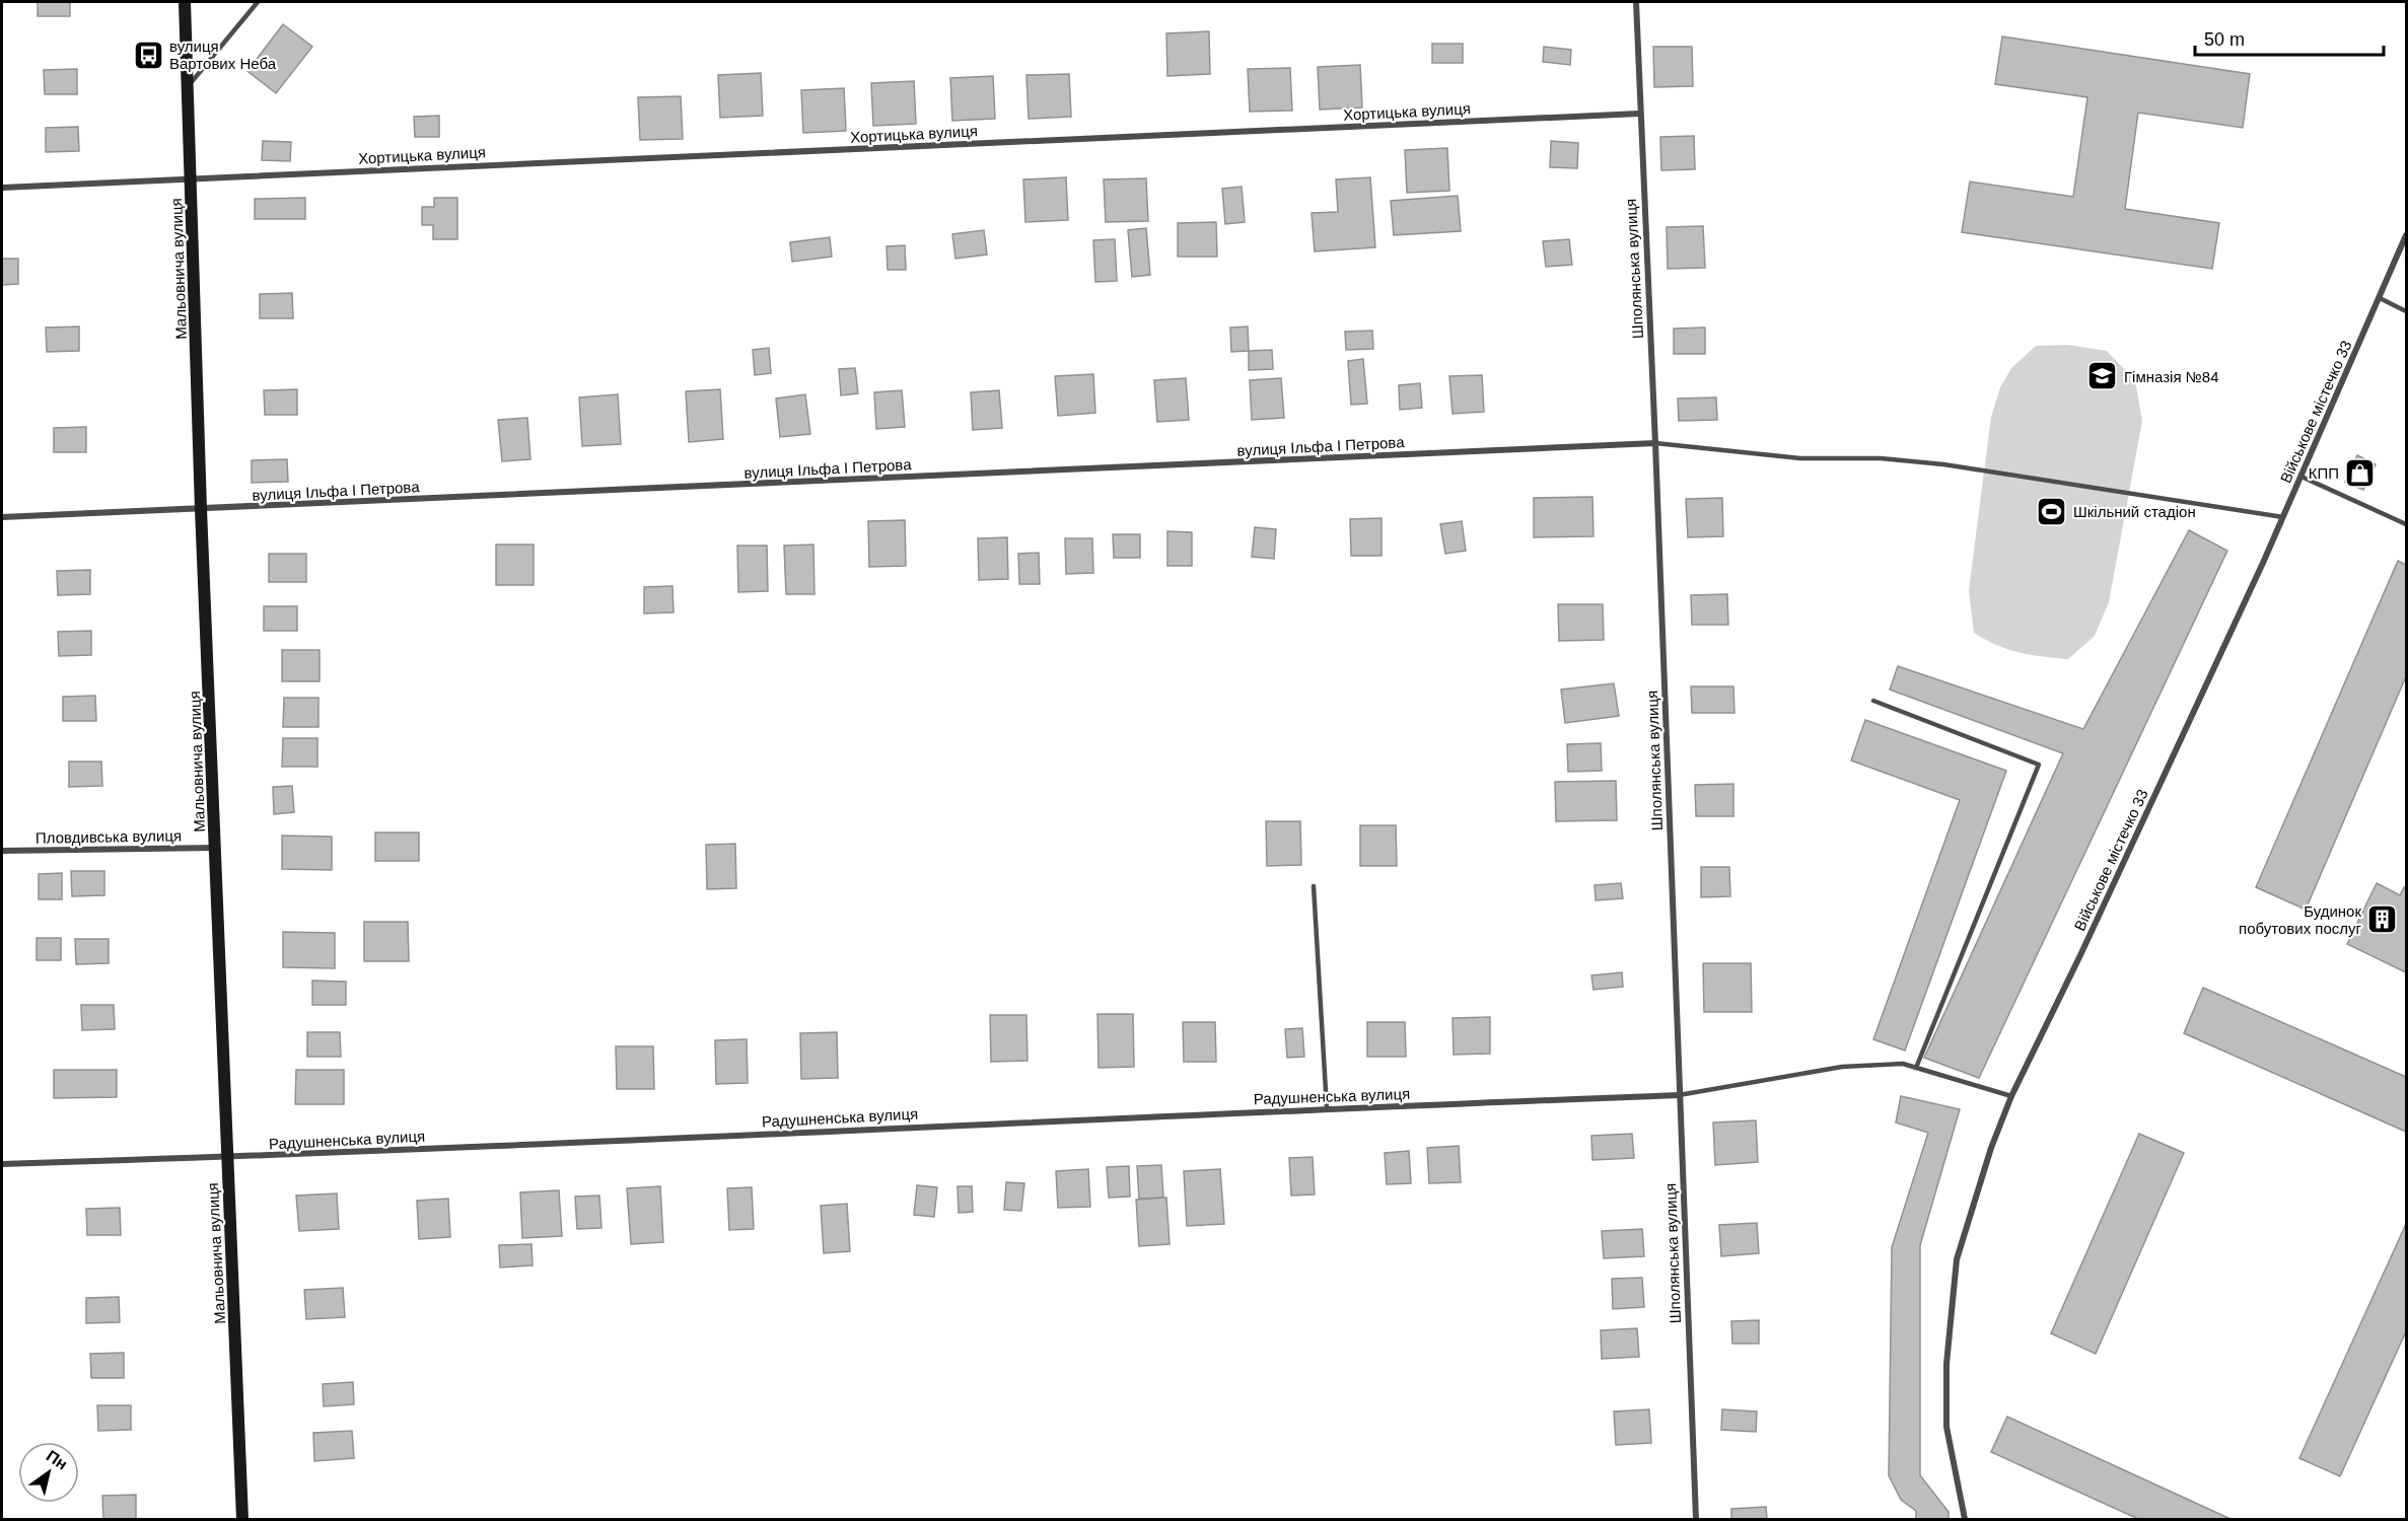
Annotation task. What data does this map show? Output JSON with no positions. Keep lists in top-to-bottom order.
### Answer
{
  "streets": {
    "street": [
      "Хортицька вулиця",
      "Мальовнича вулиця",
      "Шполянська вулиця",
      "Військове містечко 33",
      "вулиця Ільфа І Петрова",
      "Пловдивська вулиця",
      "Радушненська вулиця"
    ]
  },
  "crossings": [
    ["Хортицька вулиця", "Мальовнича вулиця"],
    ["Хортицька вулиця", "Шполянська вулиця"],
    ["Мальовнича вулиця", "вулиця Ільфа І Петрова"],
    ["Мальовнича вулиця", "Пловдивська вулиця"],
    ["Мальовнича вулиця", "Радушненська вулиця"],
    ["Шполянська вулиця", "вулиця Ільфа І Петрова"],
    ["Шполянська вулиця", "Радушненська вулиця"]
  ],
  "places": {
    "bus stop": ["вулиця Вартових Неба"],
    "school or university": ["Гімназія №84"],
    "shop": ["КПП"],
    "sports": ["Шкільний стадіон"],
    "building": ["Будинок побутових послуг"]
  },
  "scale_bar": "50 m",
  "north": "top right"
}
